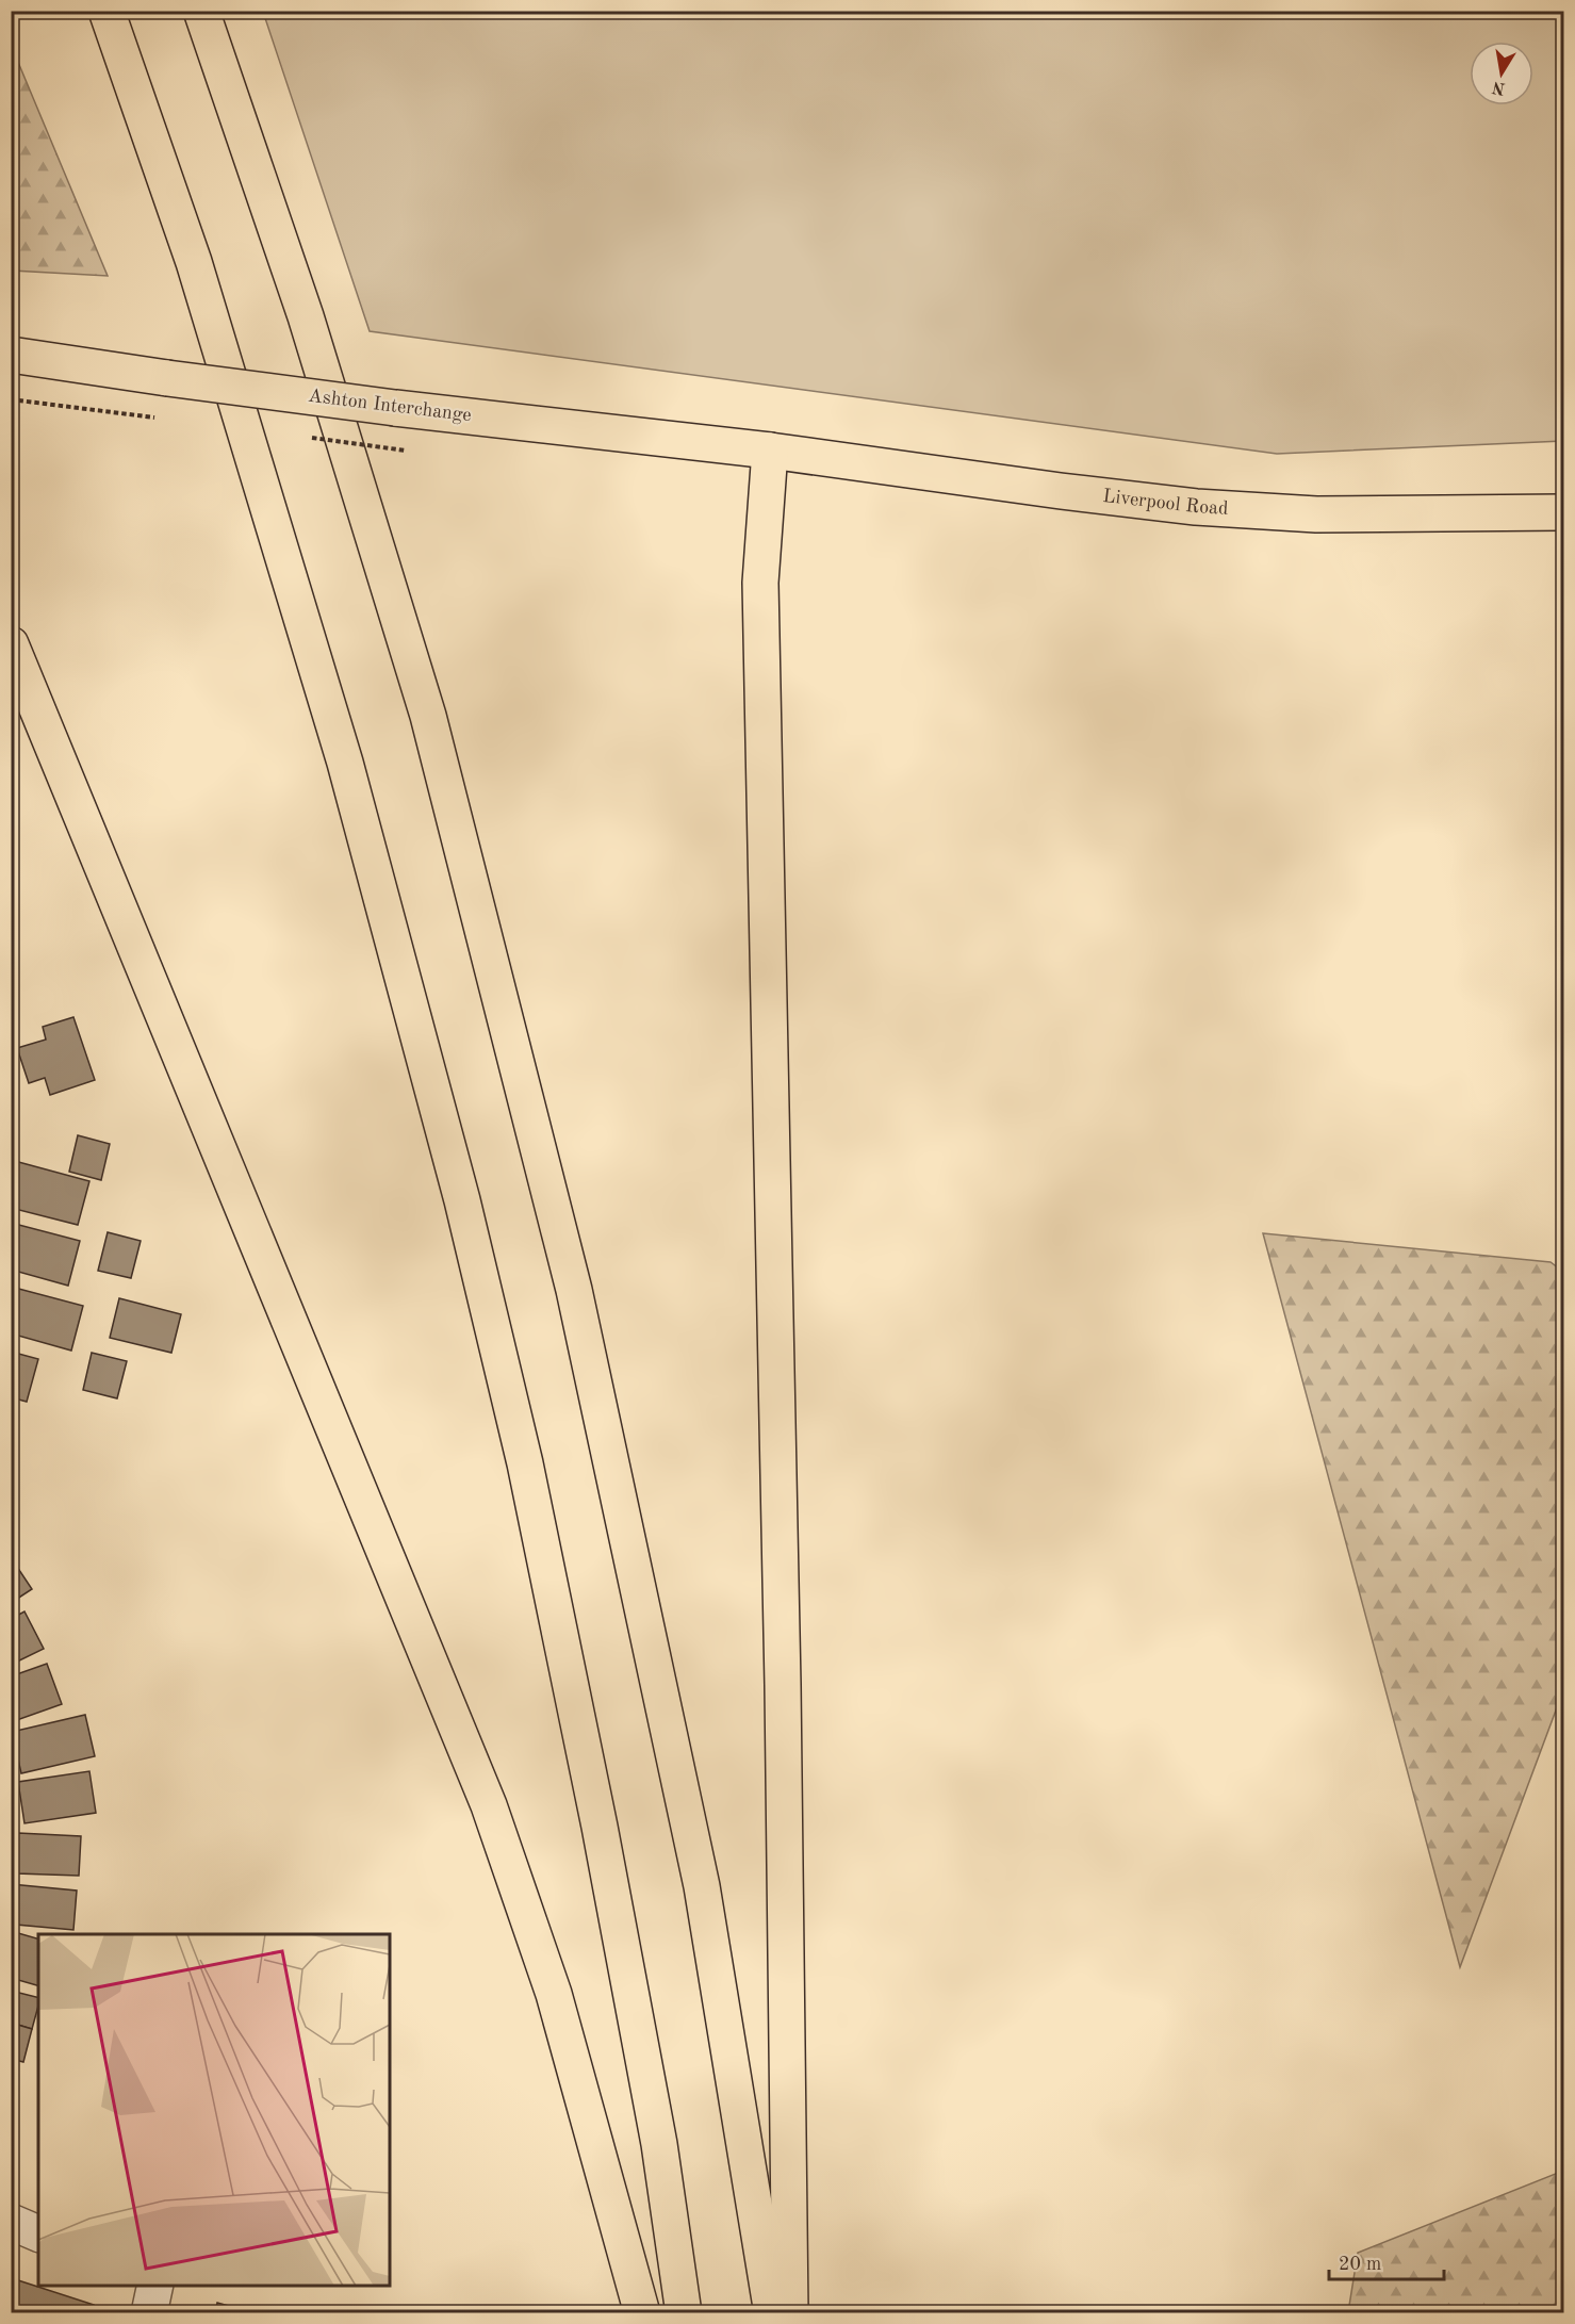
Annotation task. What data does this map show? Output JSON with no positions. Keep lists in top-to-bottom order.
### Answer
{
  "streets": {
    "highway": ["Ashton Interchange", "Liverpool Road"]
  },
  "crossings": [
    ["Ashton Interchange", "Liverpool Road"]
  ],
  "scale_bar": "20 m",
  "north": "bottom"
}
